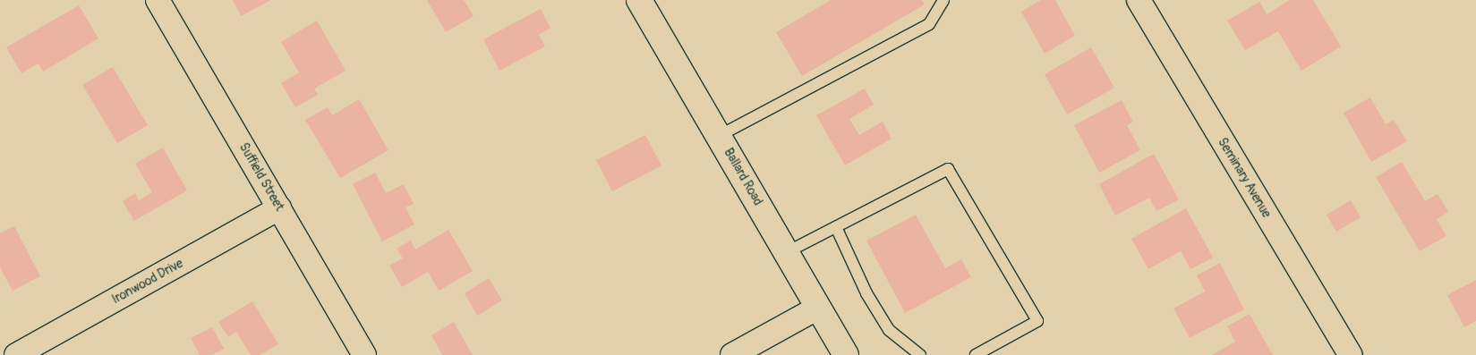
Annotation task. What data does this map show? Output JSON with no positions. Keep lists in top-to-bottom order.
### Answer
{
  "streets": {
    "street": [
      "Suffield Street",
      "Ballard Road",
      "Seminary Avenue",
      "Ironwood Drive"
    ]
  },
  "crossings": [
    ["Suffield Street", "Ironwood Drive"]
  ]
}
